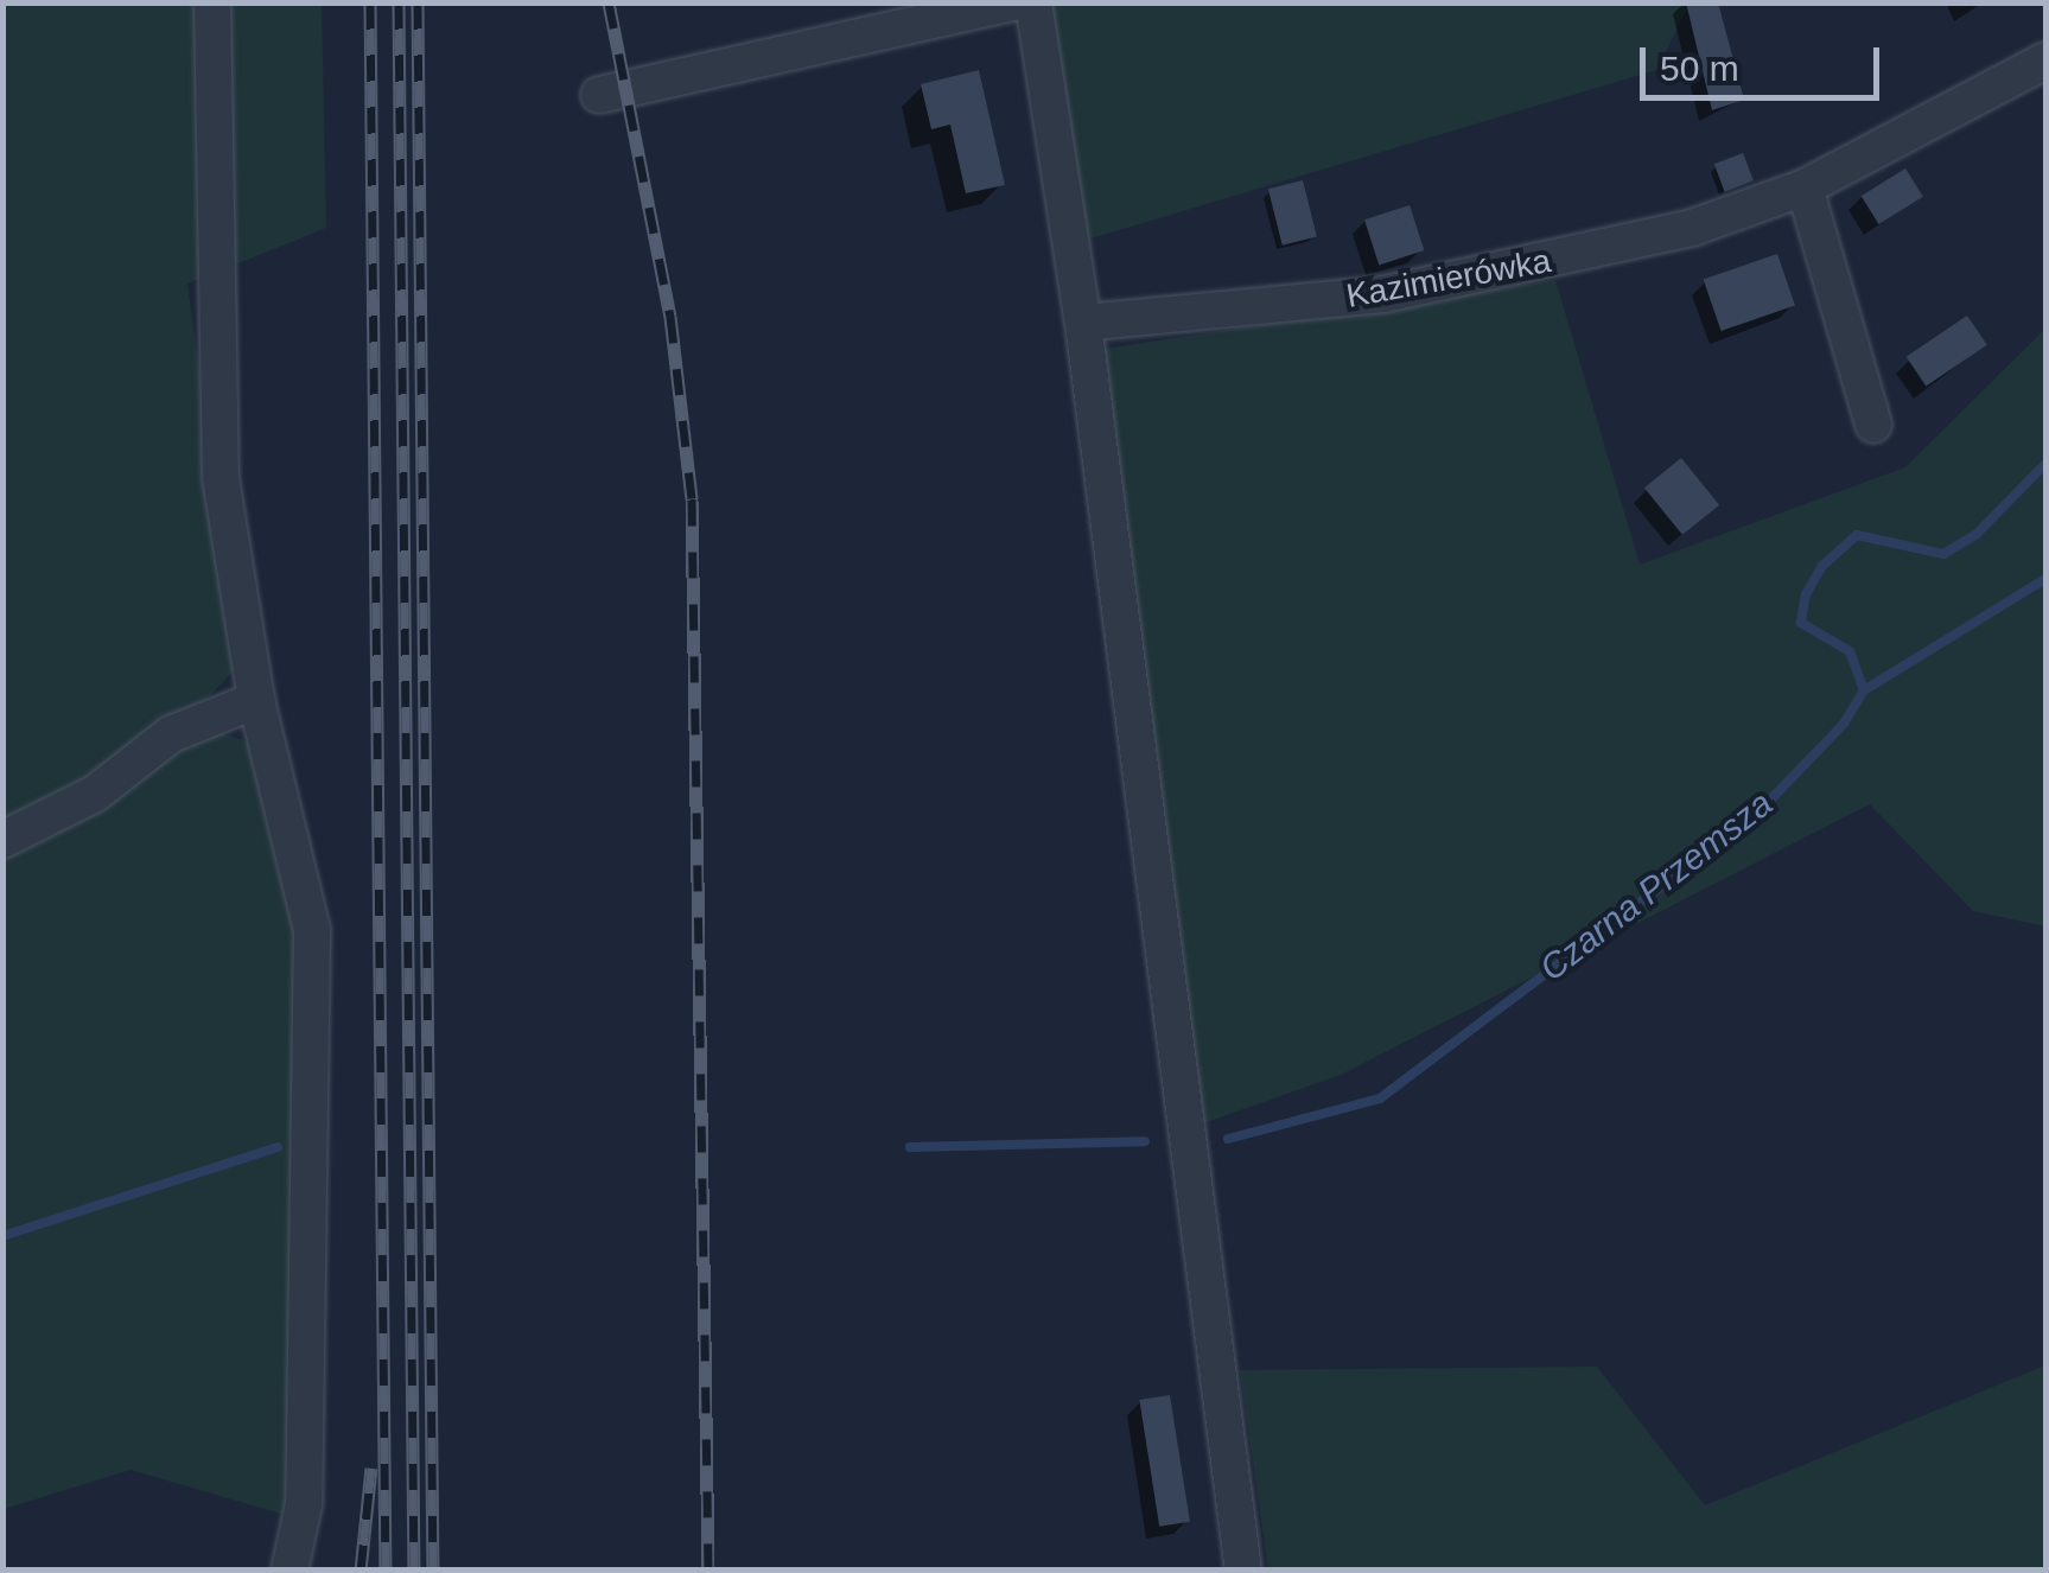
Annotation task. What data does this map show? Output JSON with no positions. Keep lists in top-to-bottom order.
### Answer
{
  "streets": {
    "street": ["Kazimierówka"]
  },
  "water": ["Czarna Przemsza"],
  "scale_bar": "50 m"
}
